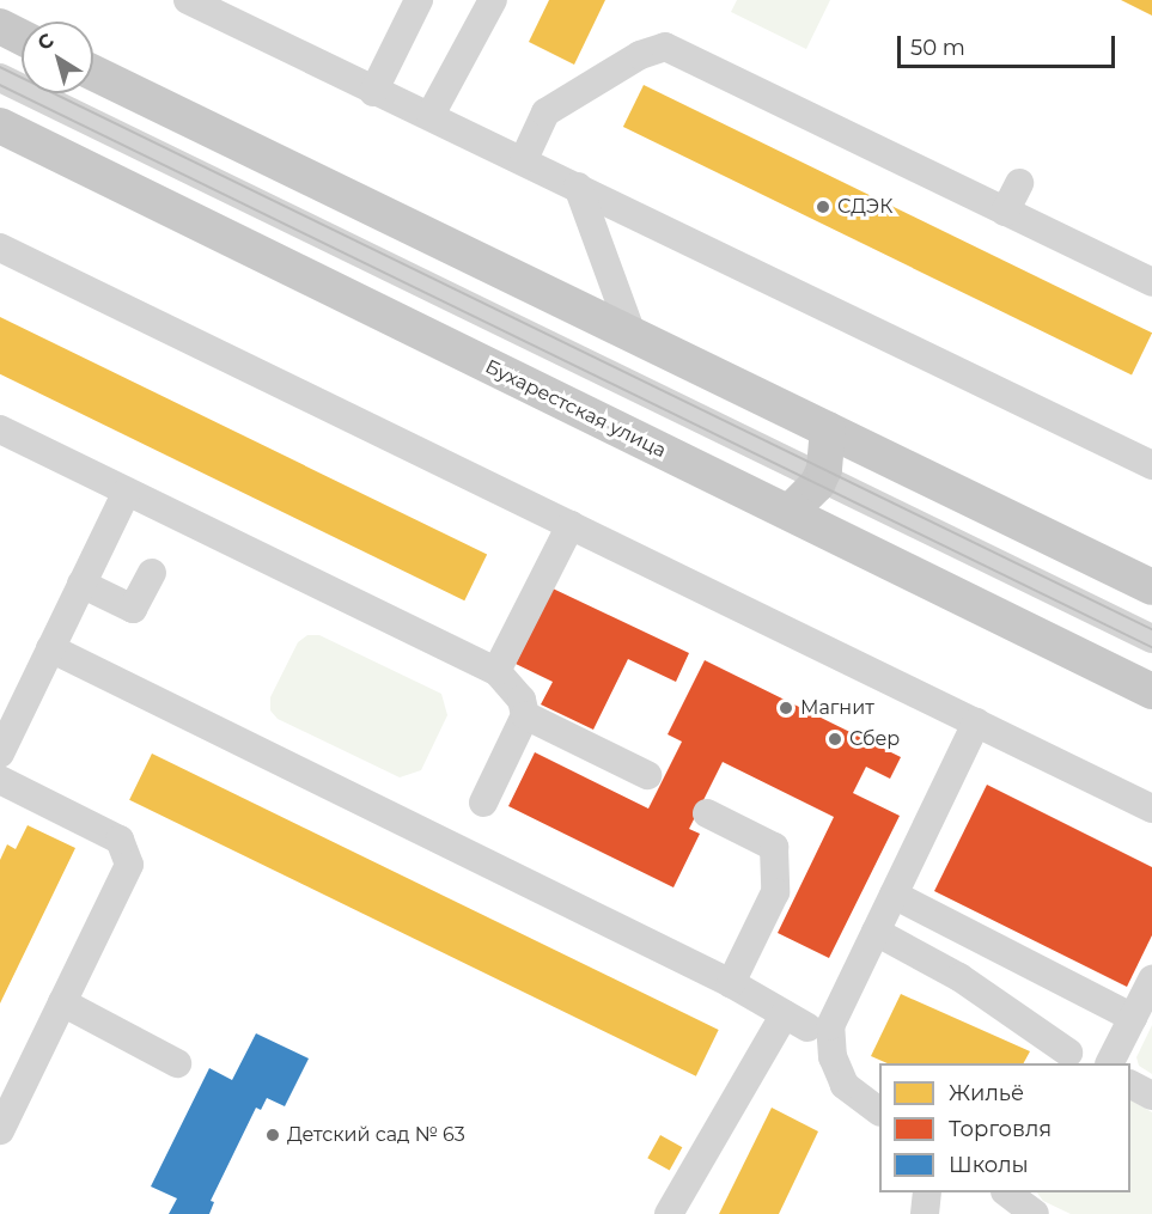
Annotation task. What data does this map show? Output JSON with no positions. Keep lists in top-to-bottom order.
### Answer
{
  "streets": {
    "main road": ["Бухарестская улица"]
  },
  "places": [
    "СДЭК",
    "Магнит",
    "Сбер",
    "Детский сад № 63"
  ],
  "legend": ["Жильё", "Торговля", "Школы"],
  "scale_bar": "50 m",
  "north": "top left"
}
